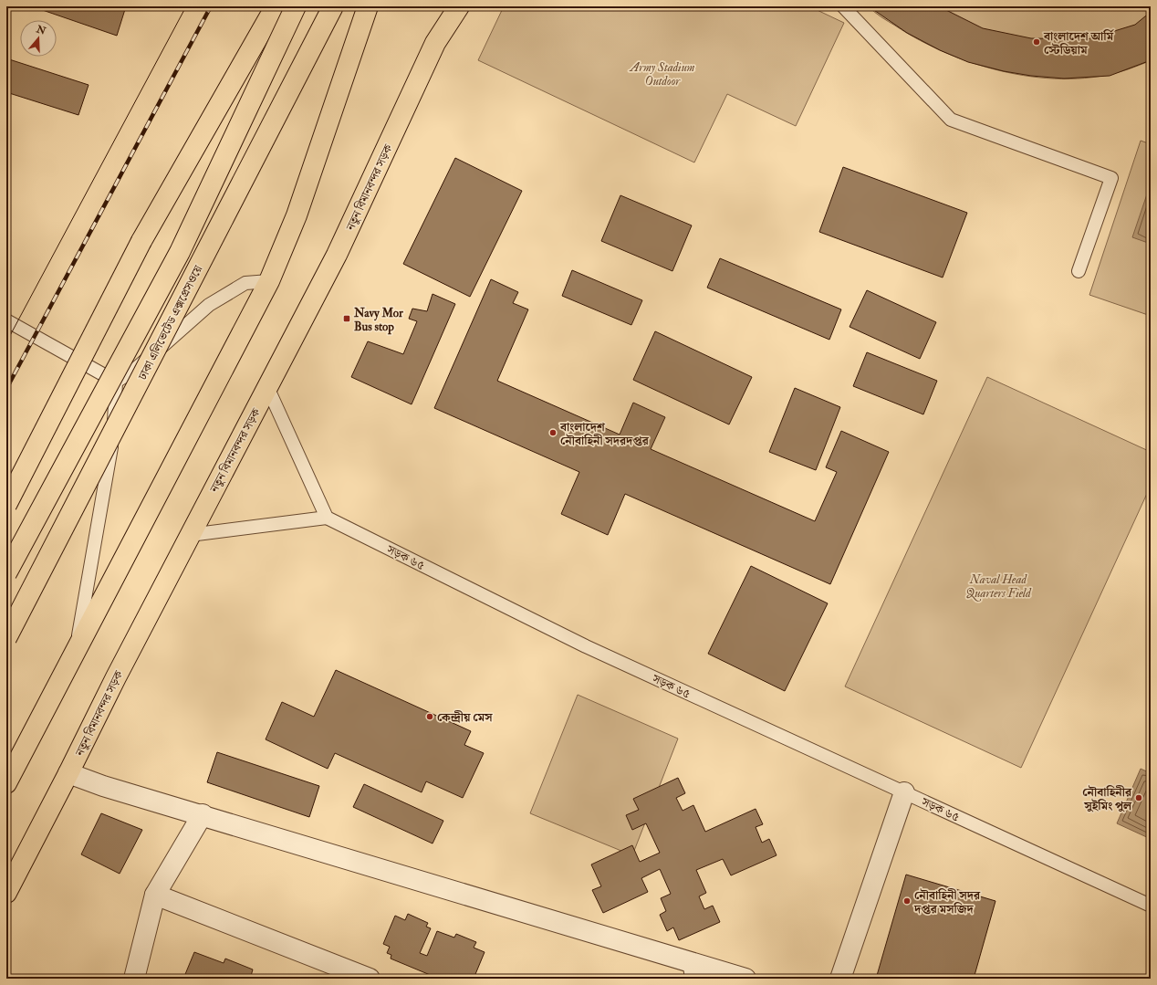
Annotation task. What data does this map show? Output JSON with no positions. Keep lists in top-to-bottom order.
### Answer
{
  "streets": {
    "highway": ["নতুন বিমানবন্দর সড়ক", "ঢাকা এলিভেটেড এক্সপ্রেসওয়ে"],
    "lane": ["সড়ক ৬৫"]
  },
  "parks": ["Army Stadium Outdoor", "Naval Head Quarters Field"],
  "places": {
    "other": [
      "বাংলাদেশ আর্মি স্টেডিয়াম",
      "বাংলাদেশ নৌবাহিনী সদরদপ্তর",
      "কেন্দ্রীয় মেস",
      "নৌবাহিনীর সুইমিং পুল",
      "নৌবাহিনী সদর দপ্তর মসজিদ"
    ],
    "transit": ["Navy Mor Bus stop"]
  },
  "north": "top"
}
